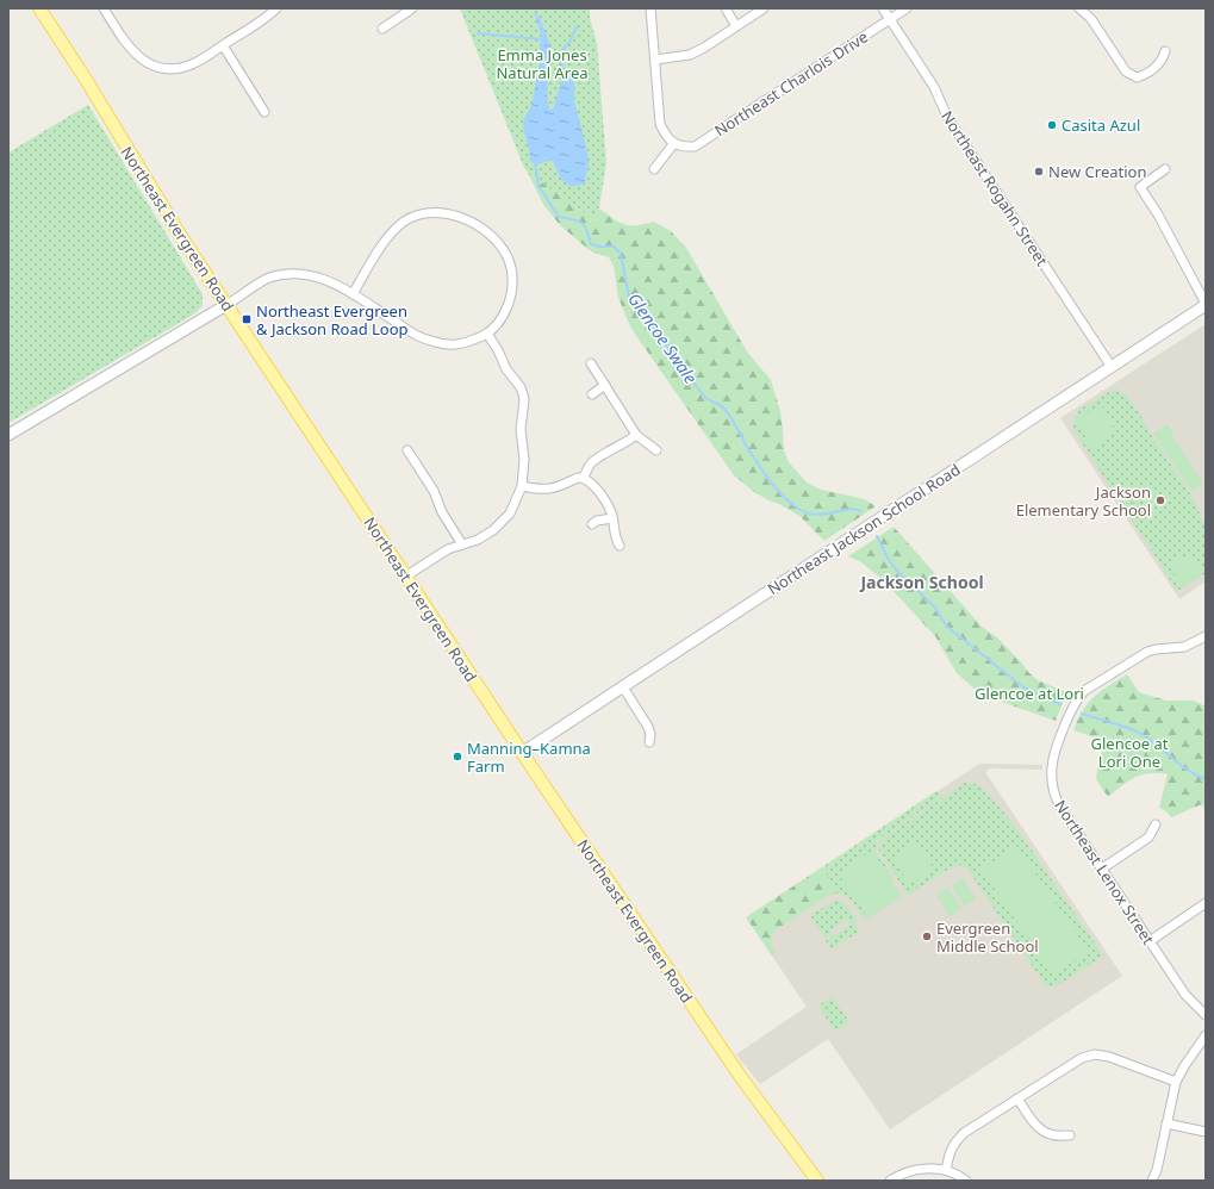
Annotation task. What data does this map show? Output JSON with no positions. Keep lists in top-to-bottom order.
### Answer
{
  "streets": {
    "main road": ["Northeast Evergreen Road"],
    "street": [
      "Northeast Charlois Drive",
      "Northeast Rogahn Street",
      "Northeast Jackson School Road",
      "Northeast Lenox Street"
    ]
  },
  "crossings": [
    ["Northeast Charlois Drive", "Northeast Rogahn Street"],
    ["Northeast Rogahn Street", "Northeast Jackson School Road"],
    ["Northeast Evergreen Road", "Northeast Jackson School Road"]
  ],
  "districts": ["Jackson School"],
  "water": ["Glencoe Swale"],
  "parks": ["Emma Jones Natural Area", "Glencoe at Lori", "Glencoe at Lori One"],
  "places": {
    "other": [
      "Casita Azul",
      "New Creation",
      "Jackson Elementary School",
      "Manning–Kamna Farm",
      "Evergreen Middle School"
    ],
    "transit": ["Northeast Evergreen & Jackson Road Loop"]
  }
}
